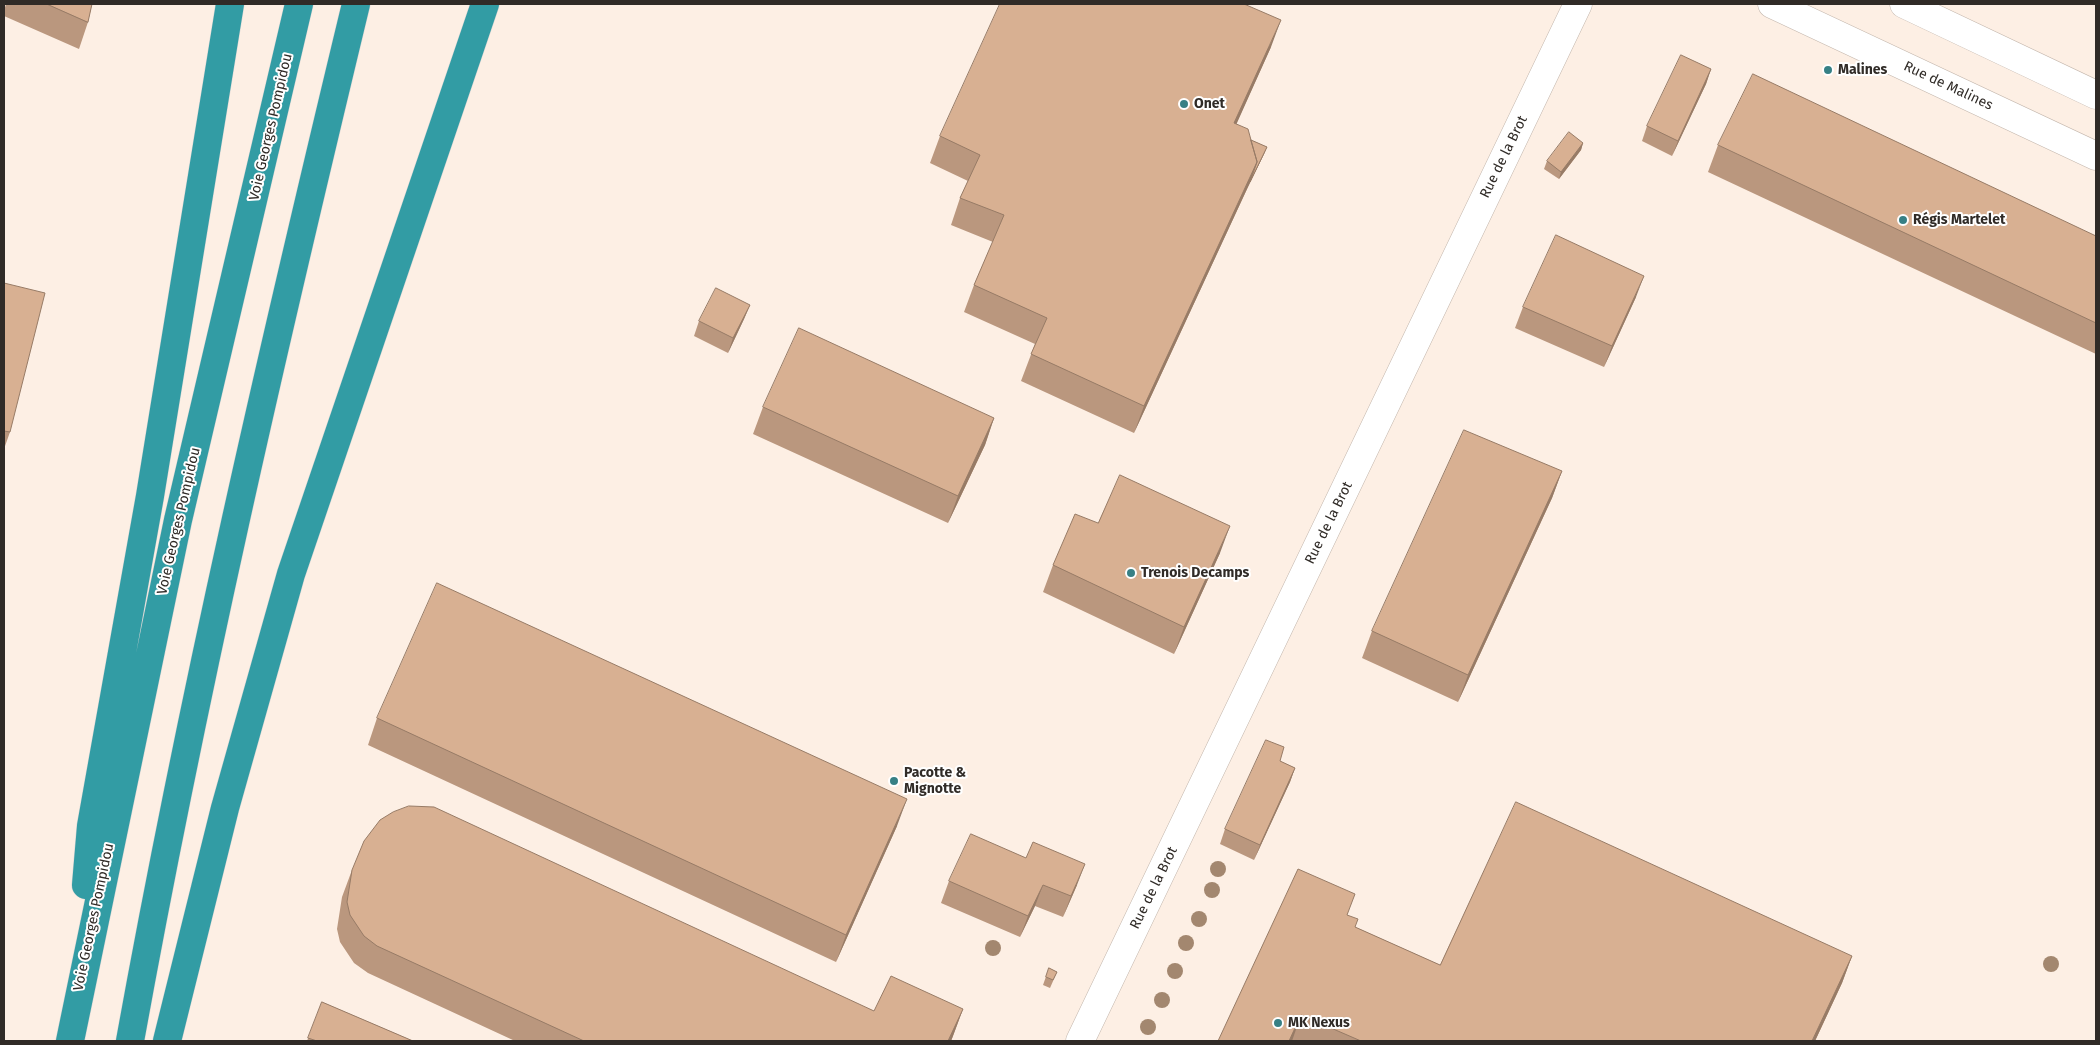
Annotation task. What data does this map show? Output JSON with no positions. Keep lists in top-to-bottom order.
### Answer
{
  "streets": {
    "highway": ["Voie Georges Pompidou"],
    "street": ["Rue de Malines", "Rue de la Brot"]
  },
  "places": [
    "Malines",
    "Onet",
    "Régis Martelet",
    "Trenois Decamps",
    "Pacotte & Mignotte",
    "MK Nexus"
  ]
}
